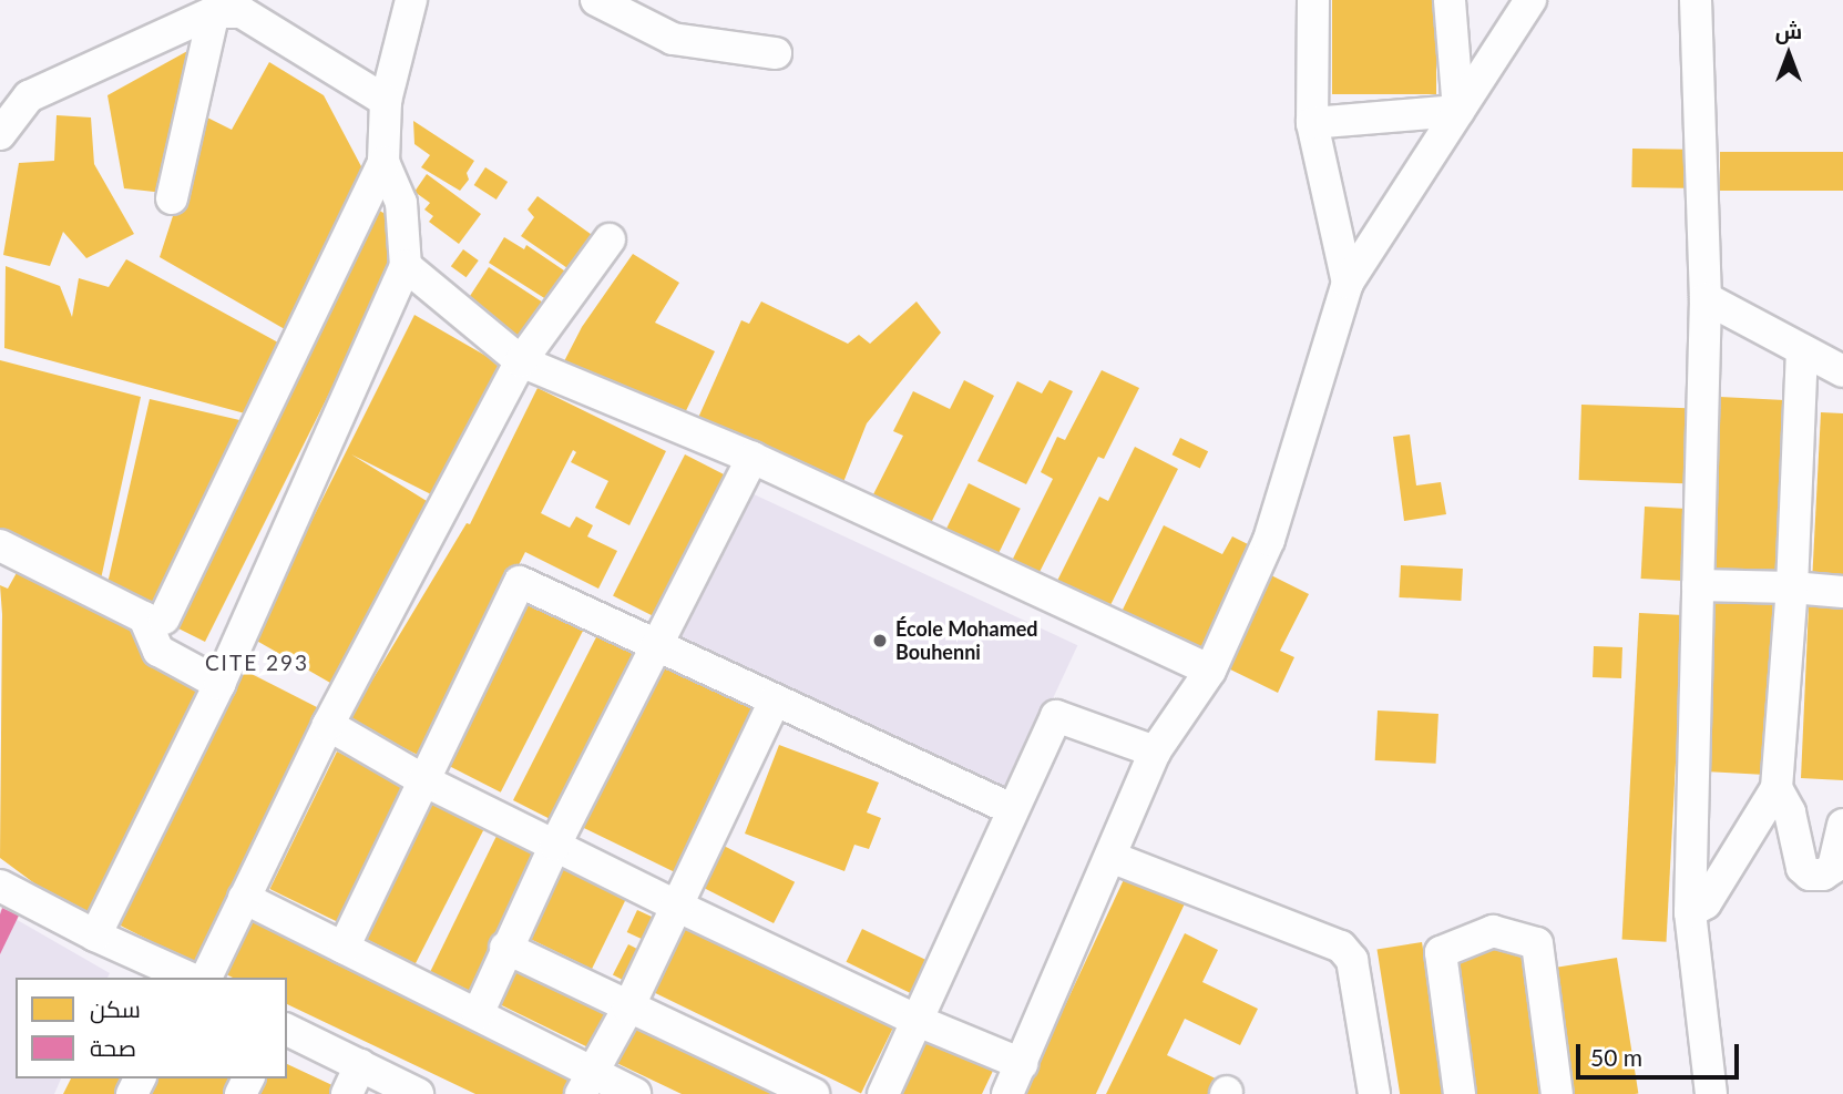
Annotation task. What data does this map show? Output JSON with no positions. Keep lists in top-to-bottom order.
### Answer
{
  "districts": ["CITE 293"],
  "places": ["École Mohamed Bouhenni"],
  "legend": ["سكن", "صحة"],
  "scale_bar": "50 m",
  "north": "top"
}
